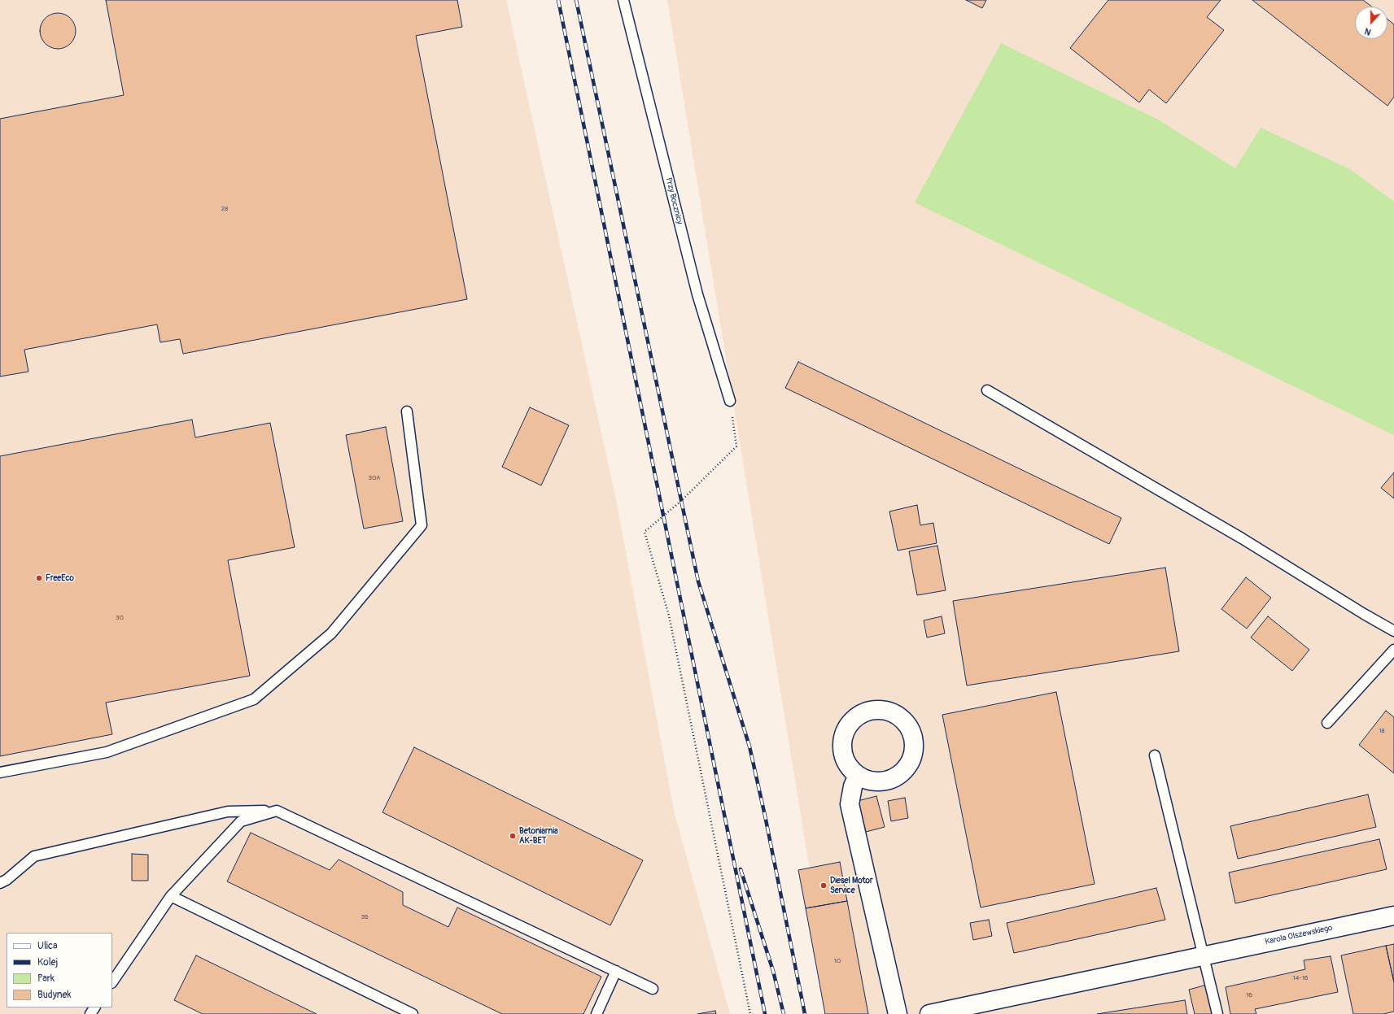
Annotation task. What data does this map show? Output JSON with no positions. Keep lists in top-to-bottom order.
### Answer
{
  "streets": {
    "street": ["Karola Olszewskiego"],
    "lane": ["Przy Bocznicy"]
  },
  "places": ["FreeEco", "Betoniarnia AK-BET", "Diesel Motor Service"],
  "house_numbers": [
    "28",
    "30A",
    "30",
    "18",
    "36",
    "10",
    "14-16",
    "16"
  ],
  "legend": [
    "Ulica",
    "Kolej",
    "Park",
    "Budynek"
  ],
  "north": "bottom"
}
